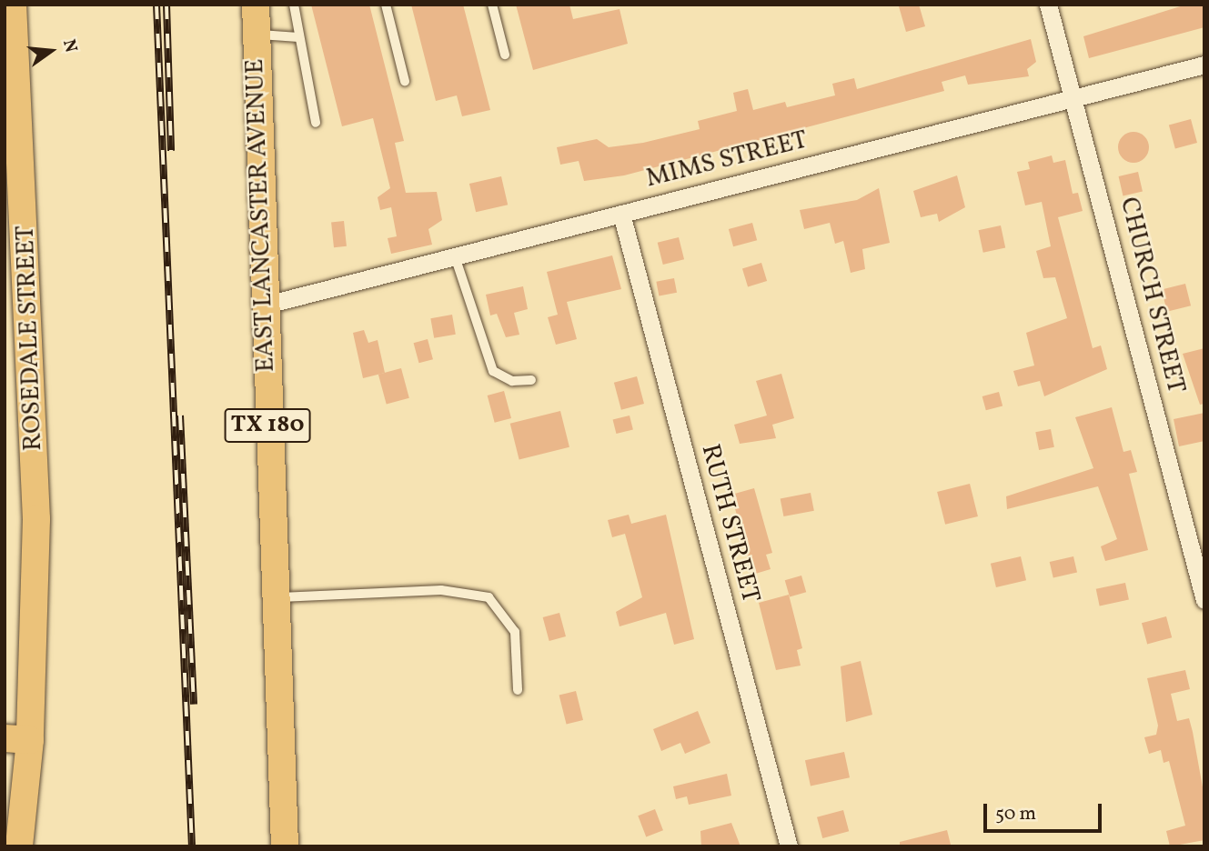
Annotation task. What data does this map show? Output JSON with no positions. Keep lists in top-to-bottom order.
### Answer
{
  "streets": {
    "main road": ["EAST LANCASTER AVENUE", "ROSEDALE STREET", "TX 180"],
    "street": ["MIMS STREET", "CHURCH STREET", "RUTH STREET"]
  },
  "crossings": [
    ["MIMS STREET", "EAST LANCASTER AVENUE"],
    ["MIMS STREET", "CHURCH STREET"],
    ["MIMS STREET", "RUTH STREET"]
  ],
  "scale_bar": "50 m",
  "north": "right"
}
